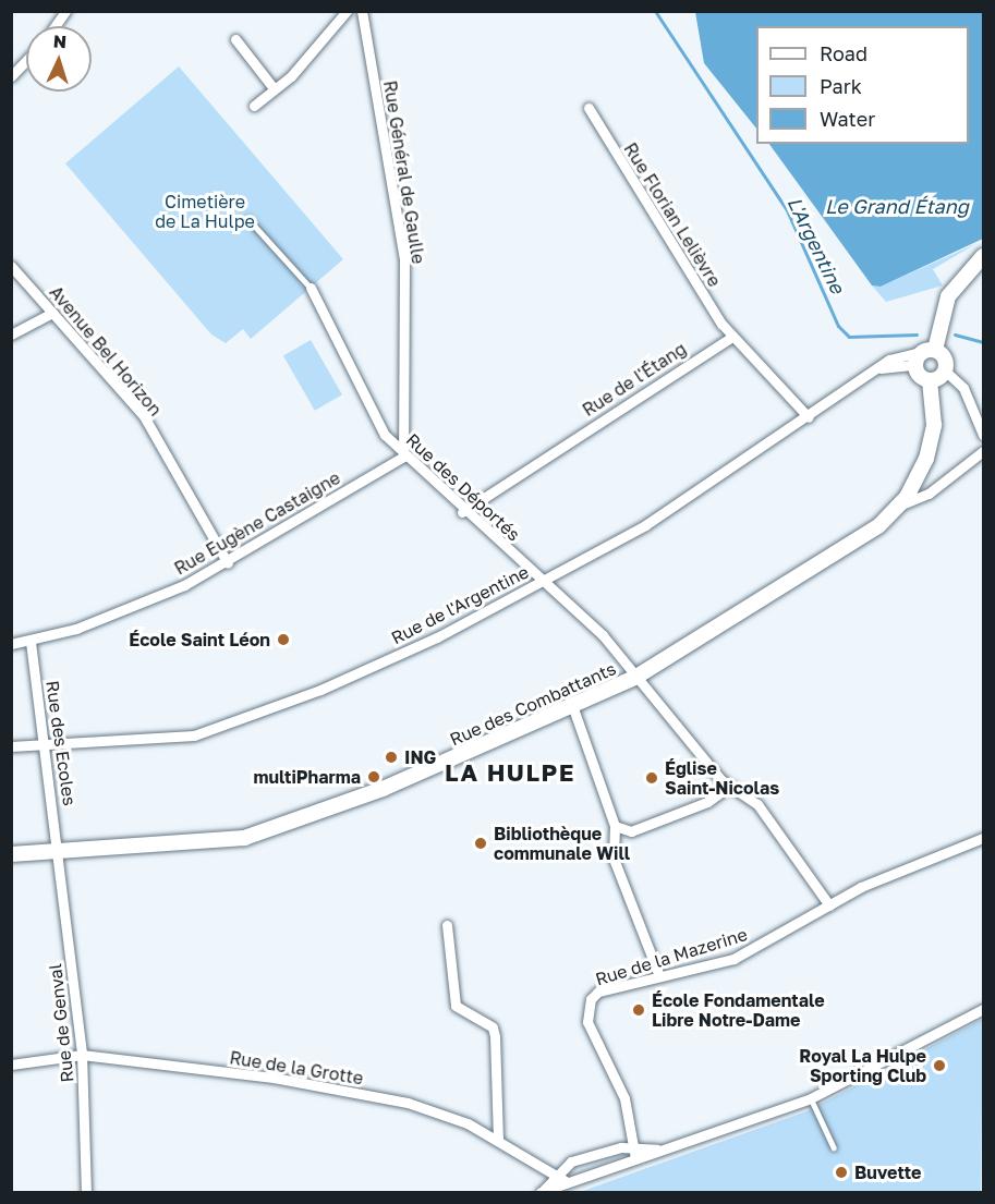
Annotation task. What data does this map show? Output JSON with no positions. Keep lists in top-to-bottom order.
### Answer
{
  "streets": {
    "main road": ["Rue des Combattants"],
    "street": [
      "Rue Général de Gaulle",
      "Rue Florian Lelièvre",
      "Avenue Bel Horizon",
      "Rue de l'Étang",
      "Rue des Déportés",
      "Rue Eugène Castaigne",
      "Rue de l'Argentine",
      "Rue des Ecoles",
      "Rue de la Mazerine",
      "Rue de Genval",
      "Rue de la Grotte"
    ]
  },
  "crossings": [
    ["Rue Général de Gaulle", "Rue des Déportés"],
    ["Rue Général de Gaulle", "Rue Eugène Castaigne"],
    ["Rue Florian Lelièvre", "Rue de l'Étang"],
    ["Avenue Bel Horizon", "Rue Eugène Castaigne"],
    ["Rue de l'Étang", "Rue des Déportés"],
    ["Rue des Déportés", "Rue Eugène Castaigne"],
    ["Rue des Déportés", "Rue de l'Argentine"],
    ["Rue des Déportés", "Rue des Combattants"],
    ["Rue Eugène Castaigne", "Rue des Ecoles"],
    ["Rue de l'Argentine", "Rue des Ecoles"],
    ["Rue des Combattants", "Rue des Ecoles"],
    ["Rue des Combattants", "Rue de Genval"],
    ["Rue des Ecoles", "Rue de Genval"],
    ["Rue de Genval", "Rue de la Grotte"]
  ],
  "districts": ["LA HULPE"],
  "water": ["Le Grand Étang", "L'Argentine"],
  "parks": ["Cimetière de La Hulpe"],
  "places": [
    "École Saint Léon",
    "ING",
    "multiPharma",
    "Église Saint-Nicolas",
    "Bibliothèque communale Will",
    "École Fondamentale Libre Notre-Dame",
    "Royal La Hulpe Sporting Club",
    "Buvette"
  ],
  "legend": ["Road", "Park", "Water"],
  "north": "top"
}
